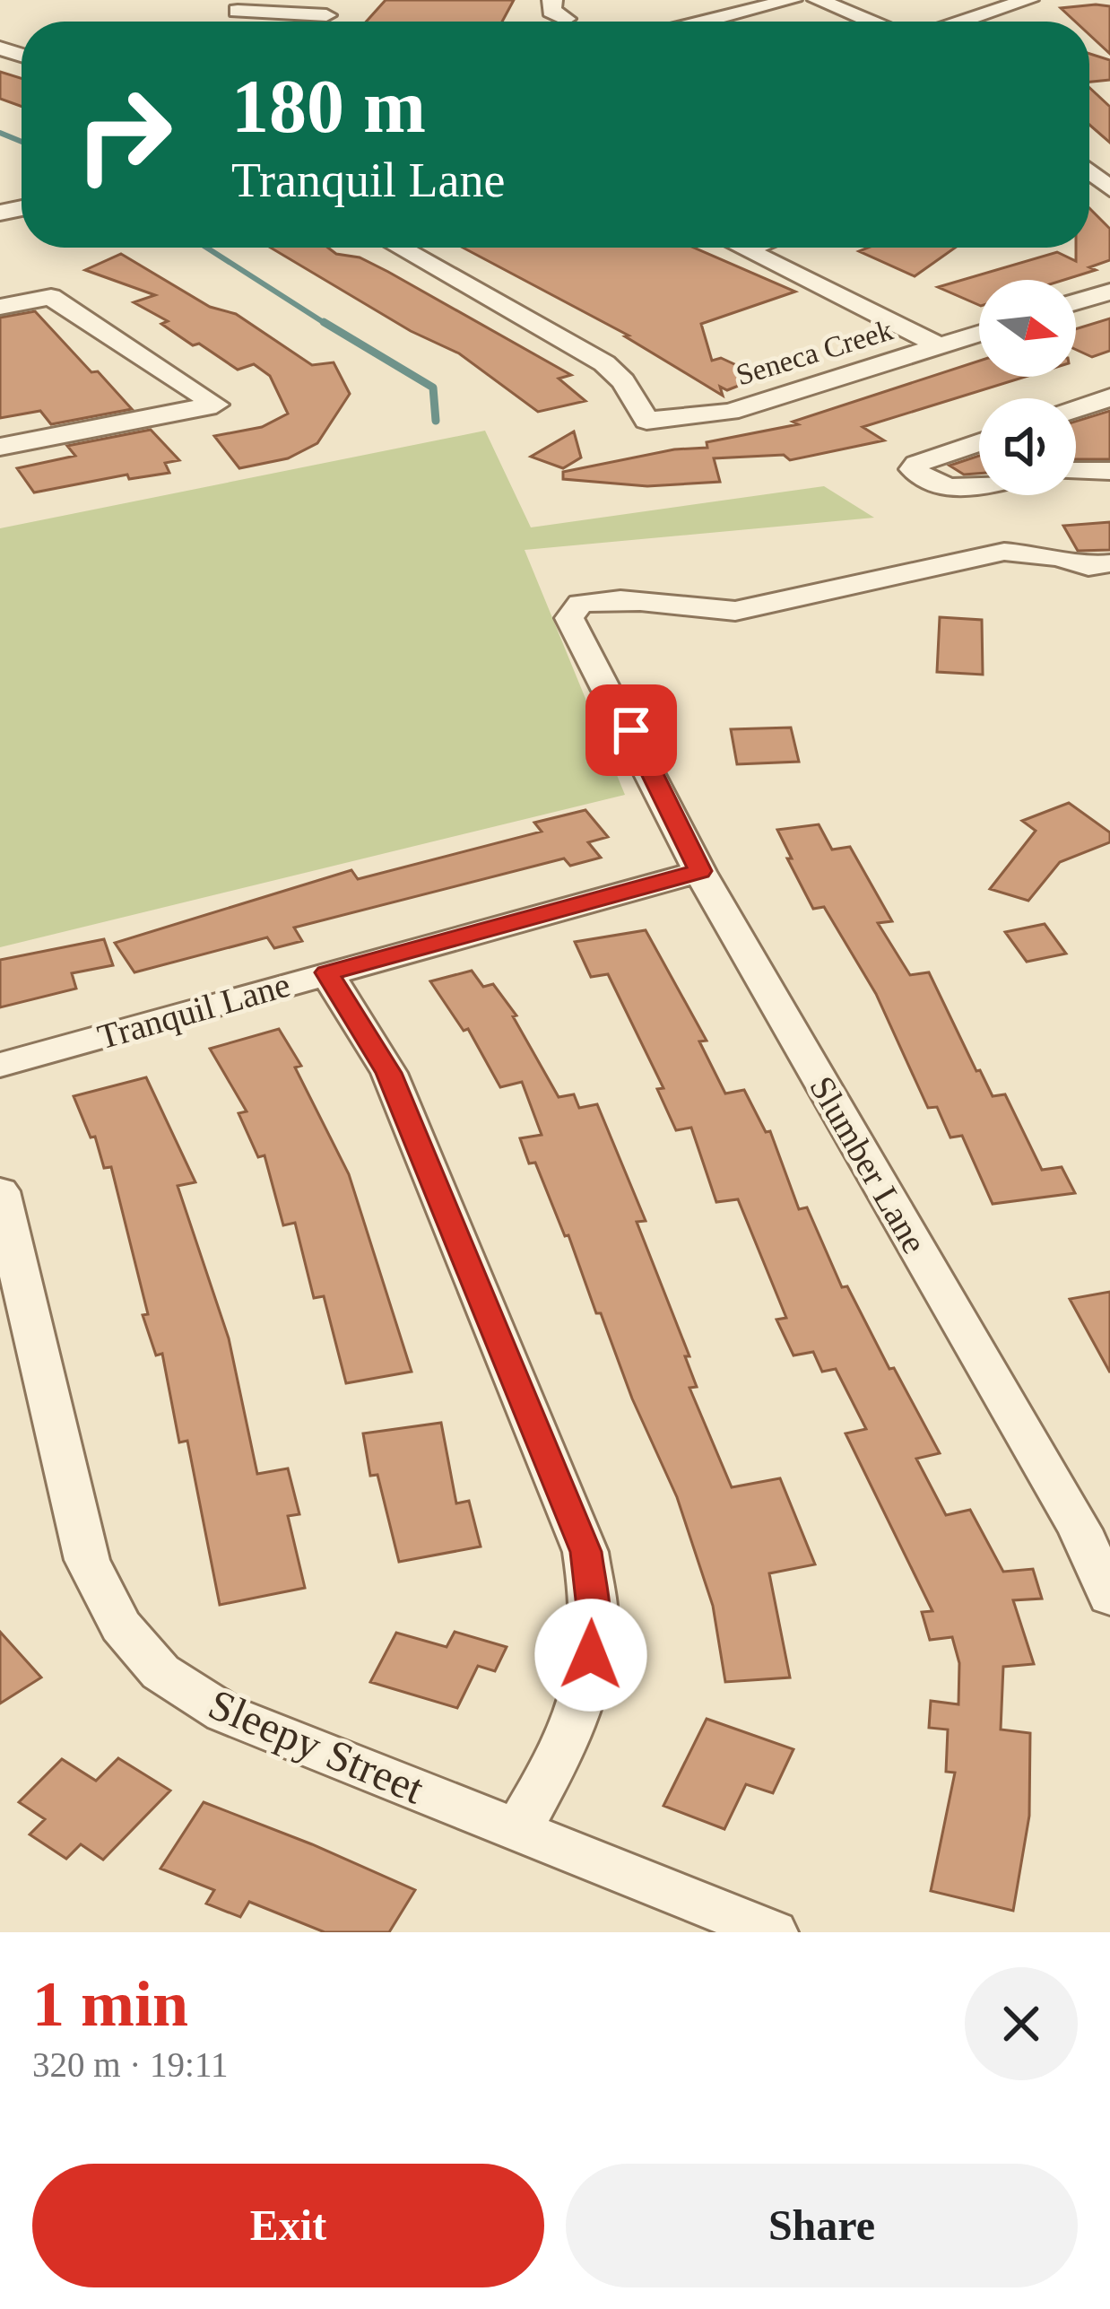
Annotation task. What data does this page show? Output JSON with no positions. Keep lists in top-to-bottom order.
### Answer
{
  "streets": {
    "street": [
      "Seneca Creek",
      "Tranquil Lane",
      "Slumber Lane",
      "Sleepy Street"
    ]
  },
  "crossings": [
    ["Tranquil Lane", "Slumber Lane"]
  ],
  "north": "right",
  "page": {
    "turn": ["180 m", "Tranquil Lane"],
    "heading": ["1 min", "320 m · 19:11"],
    "buttons": ["Exit", "Share"]
  }
}
